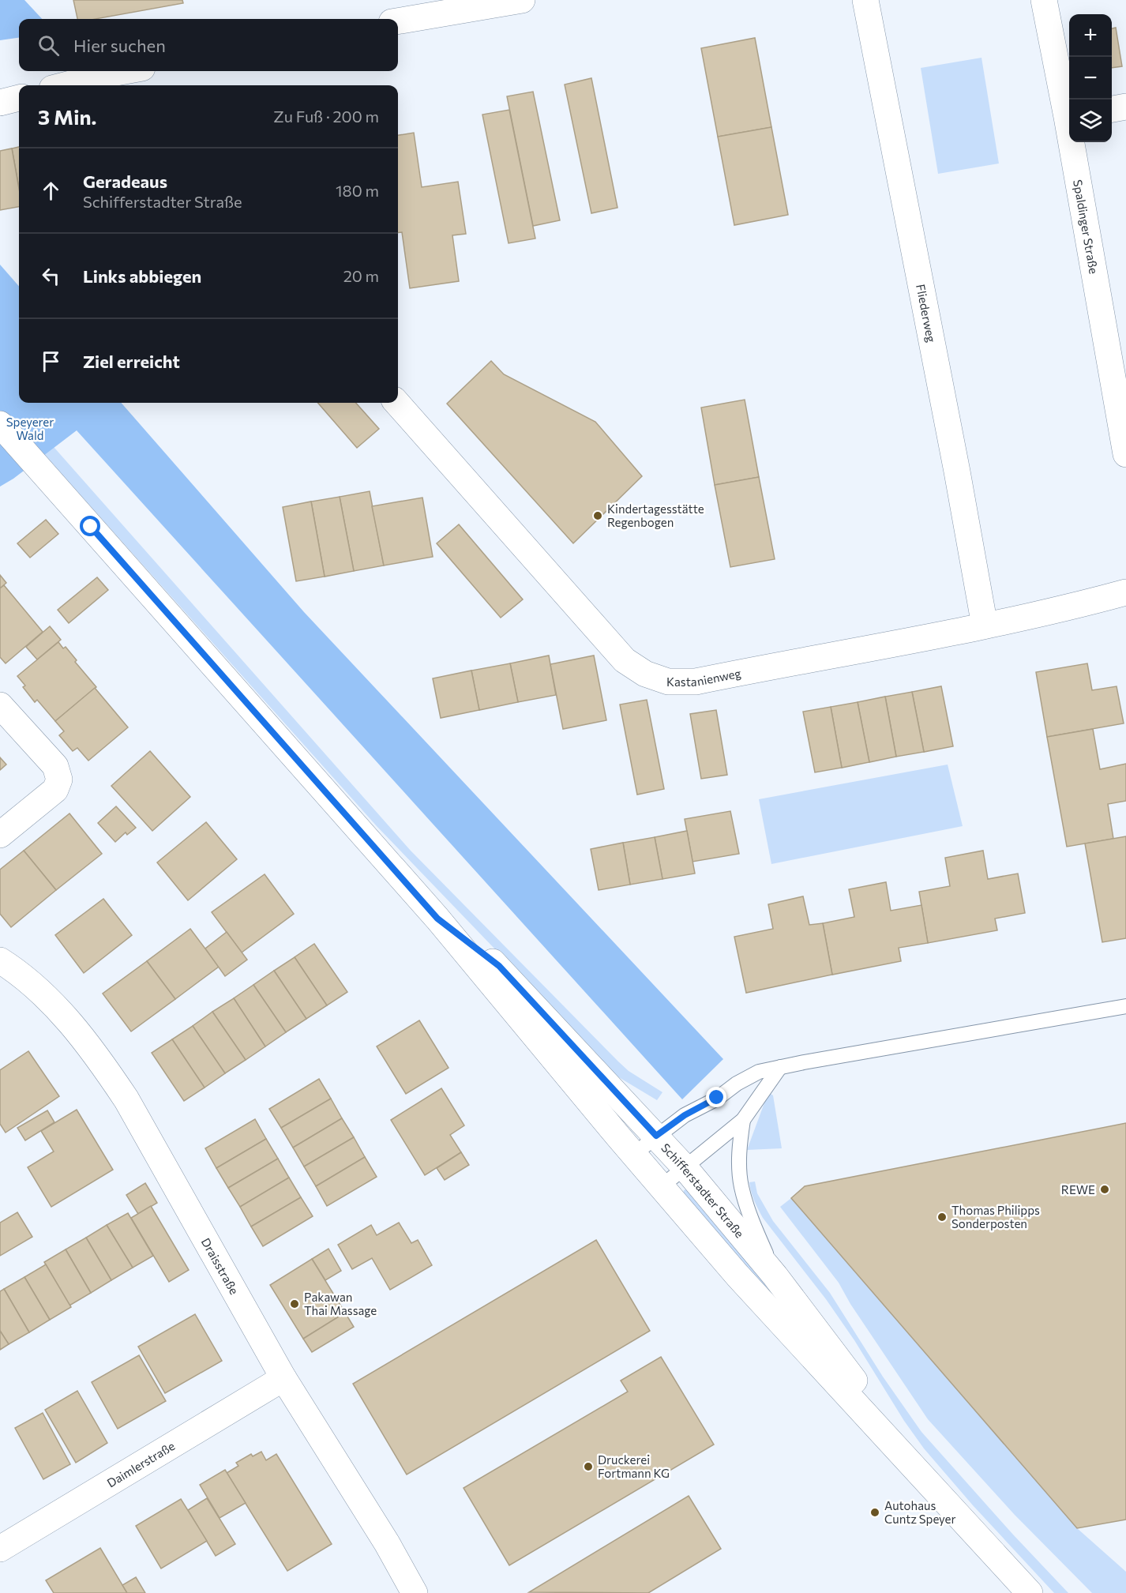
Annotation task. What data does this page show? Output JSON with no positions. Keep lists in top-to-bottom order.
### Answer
{
  "streets": {
    "street": [
      "Spaldinger Straße",
      "Fliederweg",
      "Kastanienweg",
      "Schifferstadter Straße",
      "Draisstraße",
      "Daimlerstraße"
    ]
  },
  "crossings": [
    ["Fliederweg", "Kastanienweg"],
    ["Draisstraße", "Daimlerstraße"]
  ],
  "parks": ["Speyerer Wald"],
  "places": [
    "Kindertagesstätte Regenbogen",
    "REWE",
    "Thomas Philipps Sonderposten",
    "Pakawan Thai Massage",
    "Druckerei Fortmann KG",
    "Autohaus Cuntz Speyer"
  ],
  "page": {
    "map_buttons": ["+", "−"],
    "search": "Hier suchen",
    "heading": ["3 Min.", "Zu Fuß · 200 m"],
    "list": [
      ["Geradeaus", "Schifferstadter Straße", "180 m"],
      ["Links abbiegen", "20 m"],
      "Ziel erreicht"
    ]
  }
}
